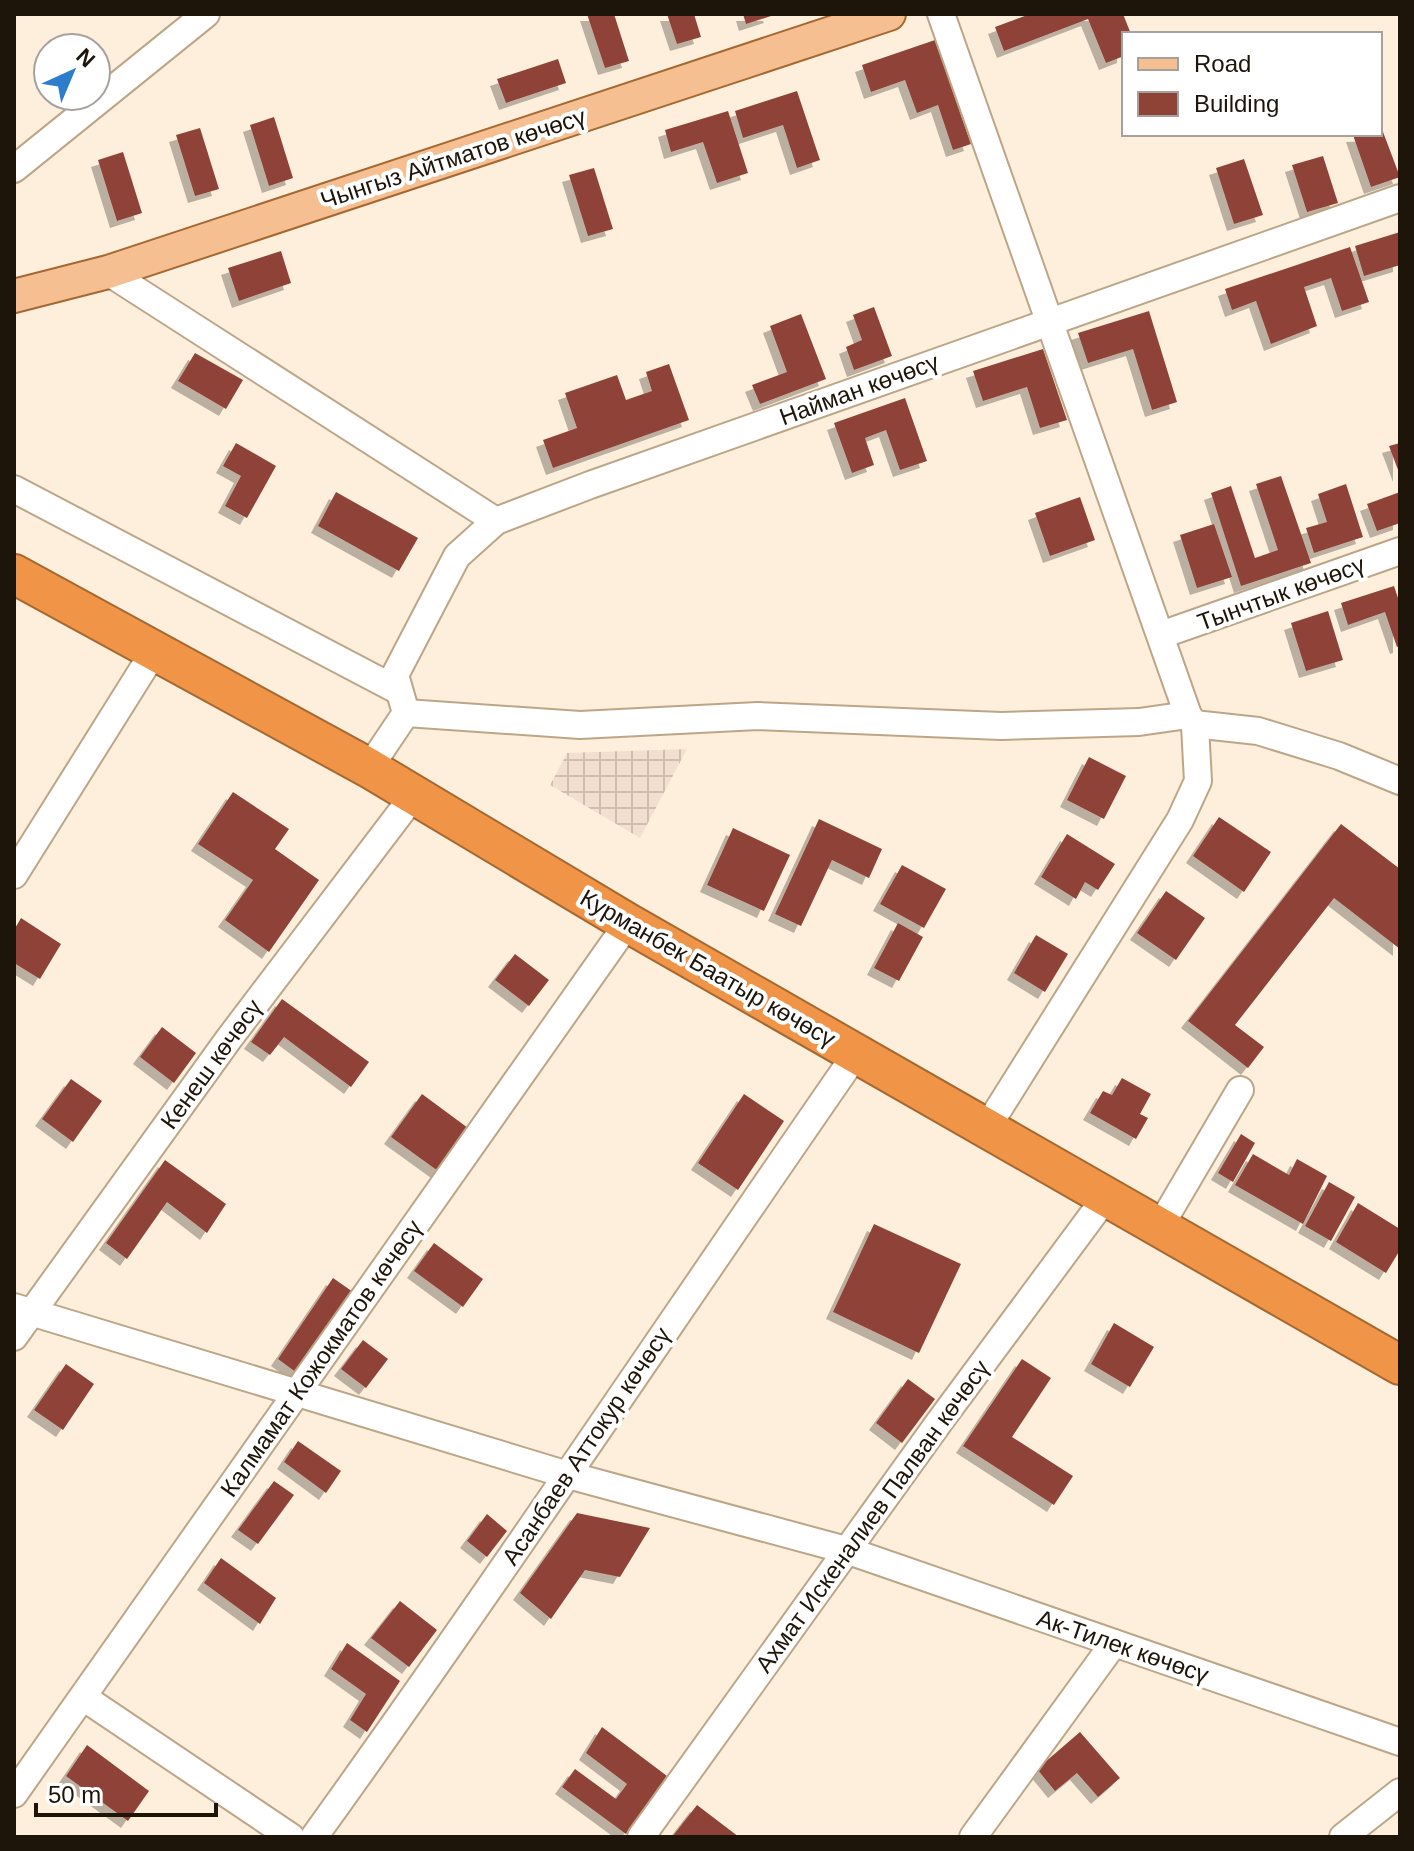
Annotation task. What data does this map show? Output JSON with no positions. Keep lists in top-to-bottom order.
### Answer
{
  "streets": {
    "highway": ["Курманбек Баатыр көчөсү"],
    "main road": ["Чынгыз Айтматов көчөсү"],
    "street": [
      "Найман көчөсү",
      "Тынчтык көчөсү",
      "Кенеш көчөсү",
      "Калмамат Кожокматов көчөсү",
      "Асанбаев Аттокур көчөсү",
      "Ахмат Искеналиев Палван көчөсү",
      "Ак-Тилек көчөсү"
    ]
  },
  "crossings": [
    ["Найман көчөсү", "Курманбек Баатыр көчөсү"],
    ["Курманбек Баатыр көчөсү", "Кенеш көчөсү"],
    ["Курманбек Баатыр көчөсү", "Калмамат Кожокматов көчөсү"],
    ["Курманбек Баатыр көчөсү", "Асанбаев Аттокур көчөсү"],
    ["Курманбек Баатыр көчөсү", "Ахмат Искеналиев Палван көчөсү"],
    ["Кенеш көчөсү", "Ак-Тилек көчөсү"],
    ["Калмамат Кожокматов көчөсү", "Ак-Тилек көчөсү"],
    ["Асанбаев Аттокур көчөсү", "Ак-Тилек көчөсү"],
    ["Ахмат Искеналиев Палван көчөсү", "Ак-Тилек көчөсү"]
  ],
  "legend": ["Road", "Building"],
  "scale_bar": "50 m",
  "north": "top right"
}
